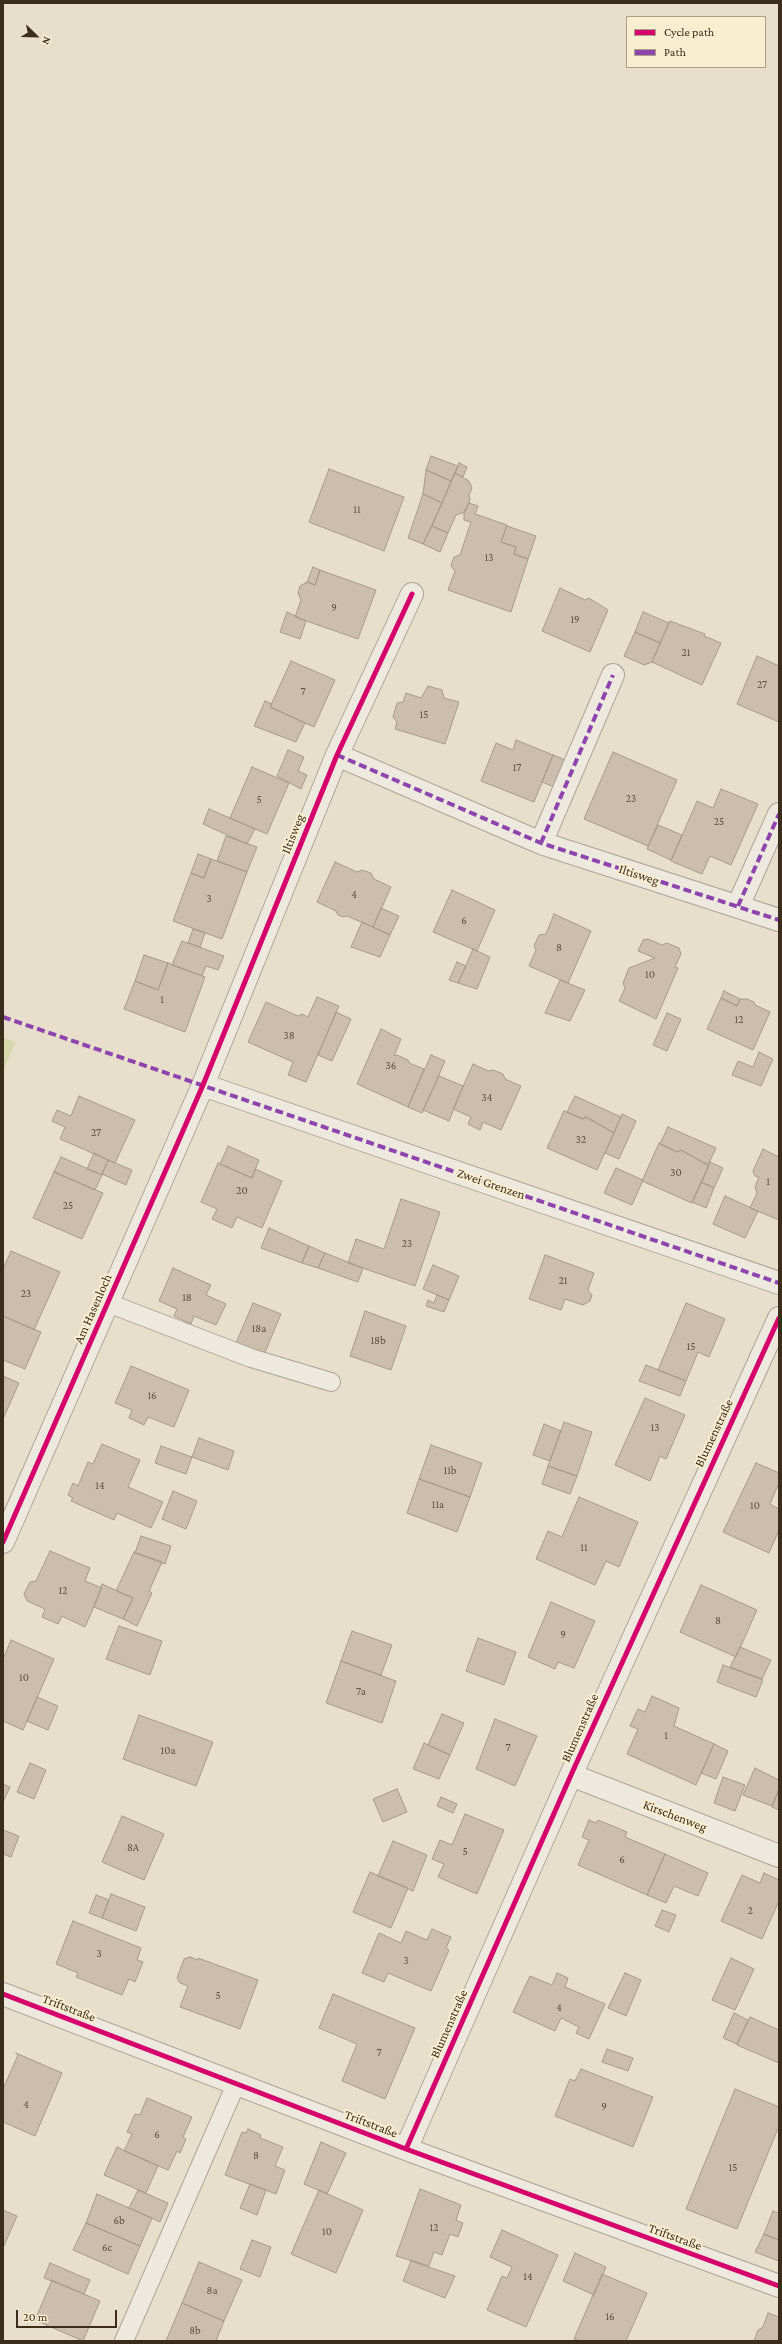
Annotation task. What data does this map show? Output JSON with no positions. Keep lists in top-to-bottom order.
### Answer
{
  "streets": {
    "street": [
      "Iltisweg",
      "Zwei Grenzen",
      "Am Hasenloch",
      "Blumenstraße",
      "Kirschenweg",
      "Triftstraße"
    ]
  },
  "crossings": [
    ["Iltisweg", "Zwei Grenzen"],
    ["Iltisweg", "Am Hasenloch"],
    ["Zwei Grenzen", "Am Hasenloch"],
    ["Blumenstraße", "Kirschenweg"],
    ["Blumenstraße", "Triftstraße"]
  ],
  "house_numbers": [
    "11",
    "13",
    "9",
    "19",
    "21",
    "27",
    "7",
    "15",
    "17",
    "23",
    "5",
    "25",
    "4",
    "3",
    "6",
    "8",
    "10",
    "1",
    "12",
    "38",
    "36",
    "34",
    "27",
    "32",
    "30",
    "1",
    "20",
    "25",
    "23",
    "21",
    "23",
    "18",
    "18a",
    "18b",
    "15",
    "16",
    "13",
    "11b",
    "14",
    "11a",
    "10",
    "11",
    "12",
    "8",
    "9",
    "10",
    "7a",
    "1",
    "7",
    "10a",
    "8A",
    "5",
    "6",
    "2",
    "3",
    "3",
    "5",
    "4",
    "7",
    "4",
    "9",
    "6",
    "8",
    "15",
    "6b",
    "12",
    "10",
    "6c",
    "14",
    "8a",
    "16",
    "8b"
  ],
  "legend": ["Cycle path", "Path"],
  "scale_bar": "20 m",
  "north": "bottom right"
}
